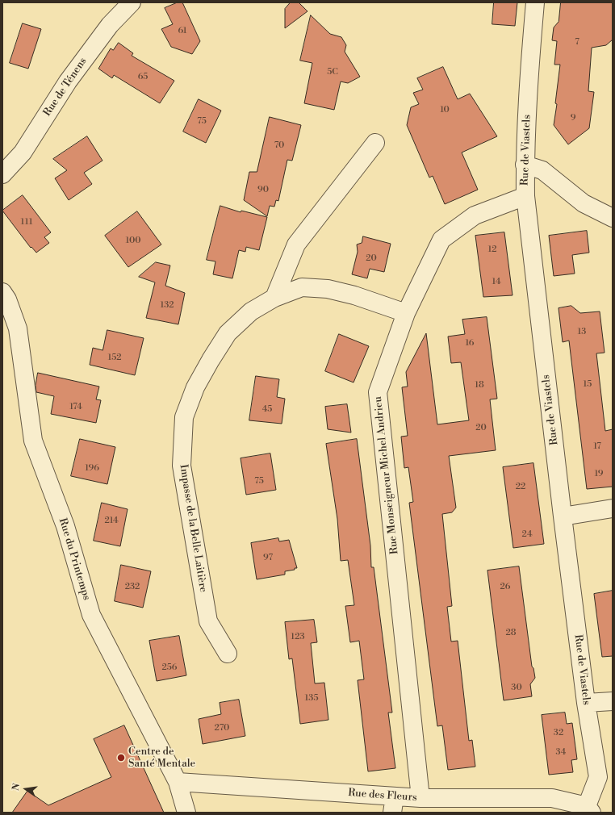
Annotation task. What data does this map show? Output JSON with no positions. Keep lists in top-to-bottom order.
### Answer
{
  "streets": {
    "street": [
      "Rue de Ténens",
      "Rue de Viastels",
      "Rue Monseigneur Michel Andrieu",
      "Impasse de la Belle Laitière",
      "Rue du Printemps",
      "Rue des Fleurs"
    ]
  },
  "crossings": [
    ["Rue de Viastels", "Rue Monseigneur Michel Andrieu"],
    ["Rue de Viastels", "Rue des Fleurs"],
    ["Rue Monseigneur Michel Andrieu", "Impasse de la Belle Laitière"],
    ["Rue Monseigneur Michel Andrieu", "Rue des Fleurs"],
    ["Rue du Printemps", "Rue des Fleurs"]
  ],
  "places": ["Centre de Santé Mentale"],
  "house_numbers": [
    "61",
    "7",
    "5C",
    "65",
    "10",
    "9",
    "75",
    "70",
    "90",
    "111",
    "100",
    "12",
    "20",
    "14",
    "132",
    "13",
    "16",
    "152",
    "15",
    "18",
    "174",
    "45",
    "20",
    "17",
    "196",
    "19",
    "75",
    "22",
    "214",
    "24",
    "97",
    "232",
    "26",
    "28",
    "123",
    "256",
    "30",
    "135",
    "270",
    "32",
    "34"
  ],
  "north": "left"
}
